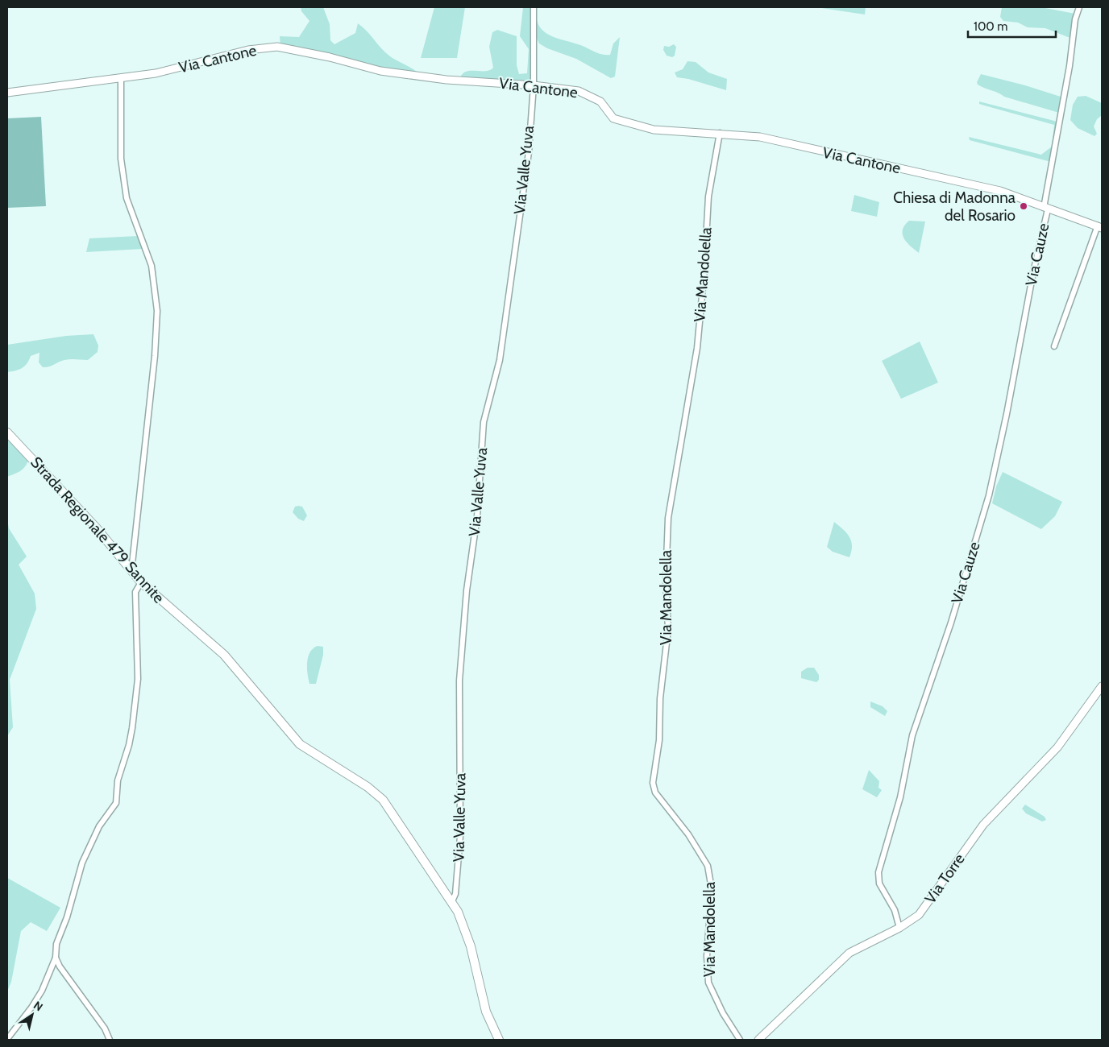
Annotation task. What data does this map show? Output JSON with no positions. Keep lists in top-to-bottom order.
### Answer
{
  "streets": {
    "main road": ["Via Cantone", "Strada Regionale 479 Sannite", "Via Torre"],
    "street": ["Via Valle Yuva", "Via Cauze", "Via Mandolella"]
  },
  "crossings": [
    ["Via Cantone", "Via Valle Yuva"],
    ["Via Cantone", "Via Cauze"],
    ["Via Cantone", "Via Mandolella"],
    ["Via Valle Yuva", "Strada Regionale 479 Sannite"],
    ["Via Cauze", "Via Torre"]
  ],
  "places": ["Chiesa di Madonna del Rosario"],
  "scale_bar": "100 m",
  "north": "top right"
}
